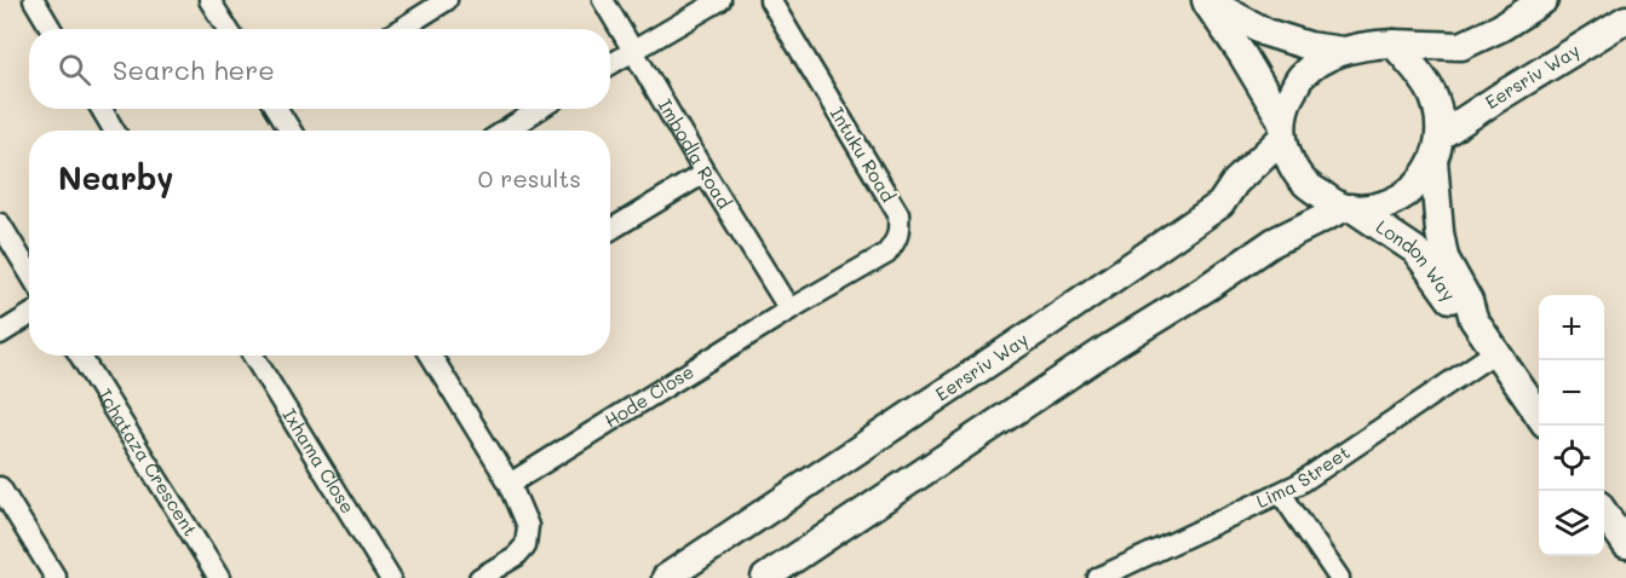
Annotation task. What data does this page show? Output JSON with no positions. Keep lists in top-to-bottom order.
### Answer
{
  "streets": {
    "main road": ["Eersriv Way", "London Way"],
    "street": [
      "Imbodla Road",
      "Intuku Road",
      "Hode Close",
      "Ichataza Crescent",
      "Ixhama Close",
      "Lima Street"
    ]
  },
  "crossings": [
    ["Eersriv Way", "London Way"],
    ["Imbodla Road", "Intuku Road"],
    ["Imbodla Road", "Hode Close"],
    ["Intuku Road", "Hode Close"],
    ["London Way", "Lima Street"]
  ],
  "page": {
    "search": "Search here",
    "heading": ["Nearby", "0 results"],
    "map_buttons": ["+", "−"]
  }
}
